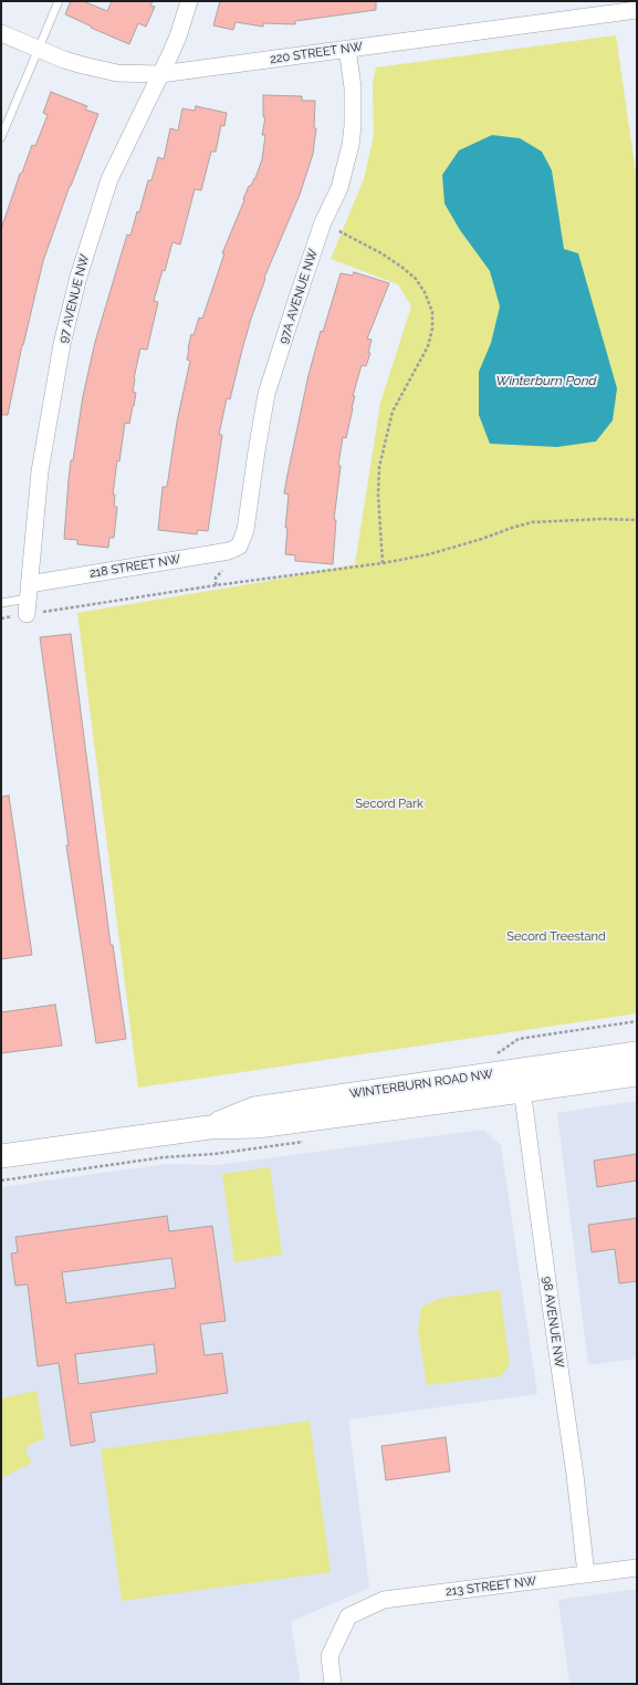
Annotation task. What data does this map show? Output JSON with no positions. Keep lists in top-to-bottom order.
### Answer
{
  "streets": {
    "main road": ["WINTERBURN ROAD NW"],
    "street": [
      "220 STREET NW",
      "97A AVENUE NW",
      "97 AVENUE NW",
      "218 STREET NW",
      "98 AVENUE NW",
      "213 STREET NW"
    ]
  },
  "crossings": [
    ["220 STREET NW", "97A AVENUE NW"],
    ["220 STREET NW", "97 AVENUE NW"],
    ["97A AVENUE NW", "218 STREET NW"],
    ["97 AVENUE NW", "218 STREET NW"],
    ["WINTERBURN ROAD NW", "98 AVENUE NW"],
    ["98 AVENUE NW", "213 STREET NW"]
  ],
  "water": ["Winterburn Pond"],
  "parks": ["Secord Park", "Secord Treestand"]
}
